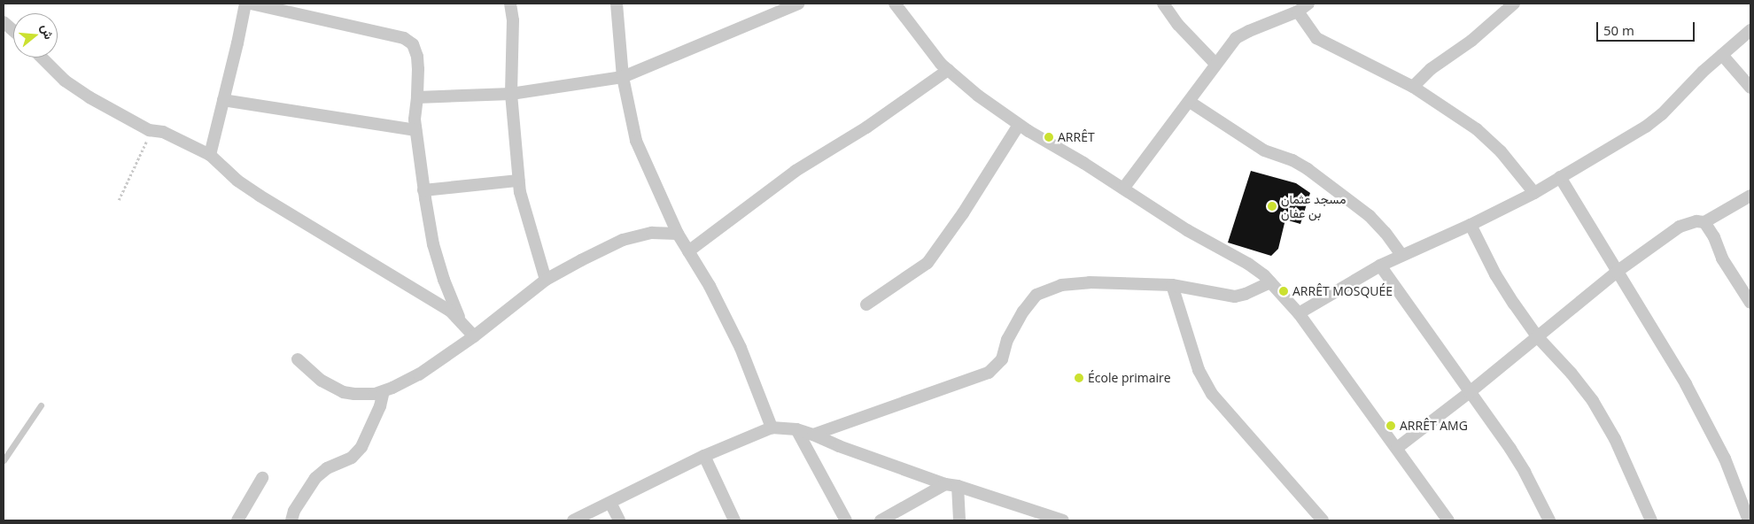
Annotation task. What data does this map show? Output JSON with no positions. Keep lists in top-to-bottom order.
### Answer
{
  "places": [
    "ARRÊT",
    "مسجد عثمان بن عفان",
    "ARRÊT MOSQUÉE",
    "École primaire",
    "ARRÊT AMG"
  ],
  "scale_bar": "50 m",
  "north": "right"
}
